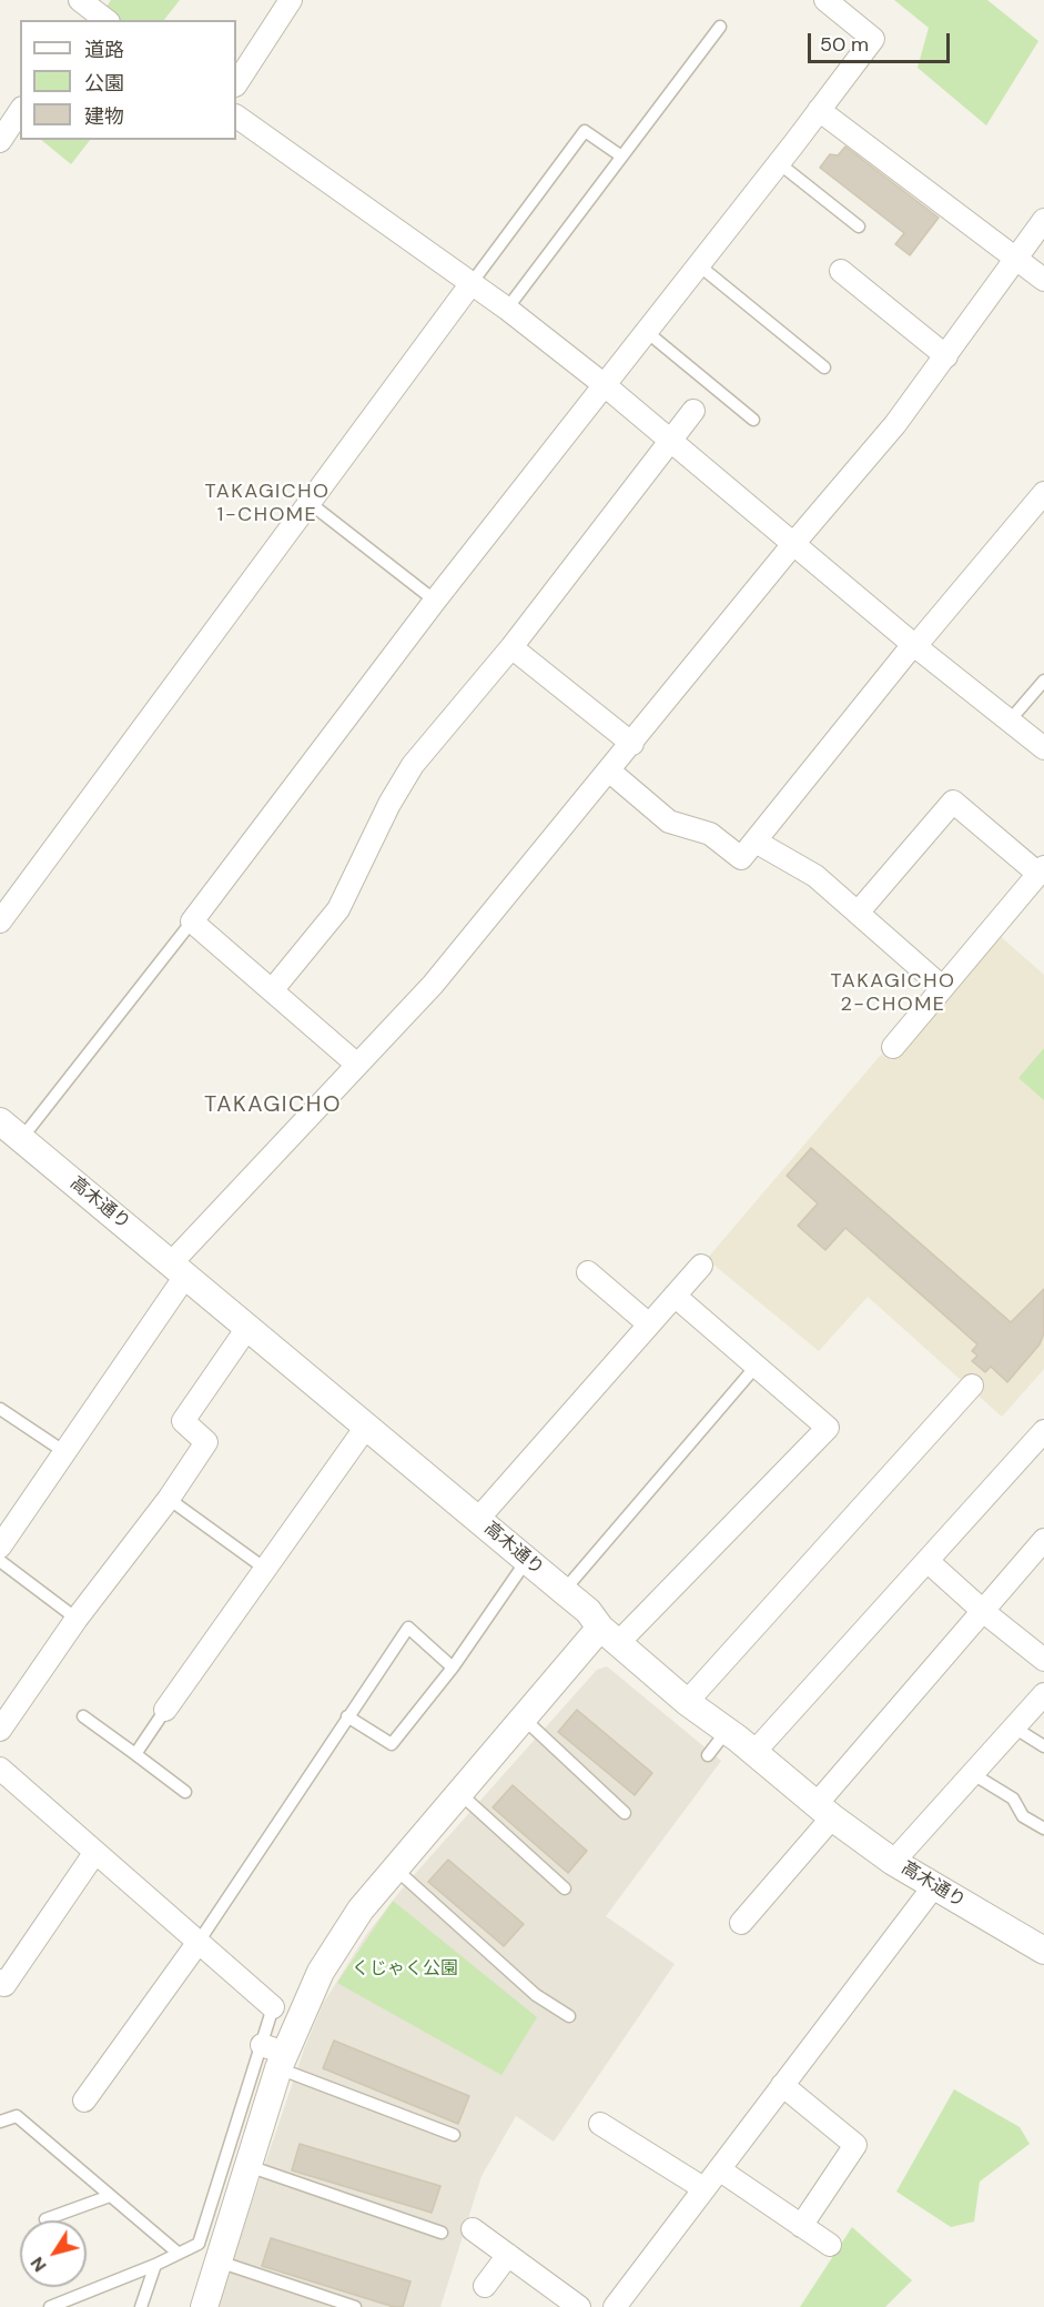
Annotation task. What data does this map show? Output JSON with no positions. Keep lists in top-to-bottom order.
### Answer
{
  "streets": {
    "street": ["高木通り"]
  },
  "districts": ["TAKAGICHO 1-CHOME", "TAKAGICHO 2-CHOME", "TAKAGICHO"],
  "parks": ["くじゃく公園"],
  "legend": ["道路", "公園", "建物"],
  "scale_bar": "50 m",
  "north": "bottom left"
}
